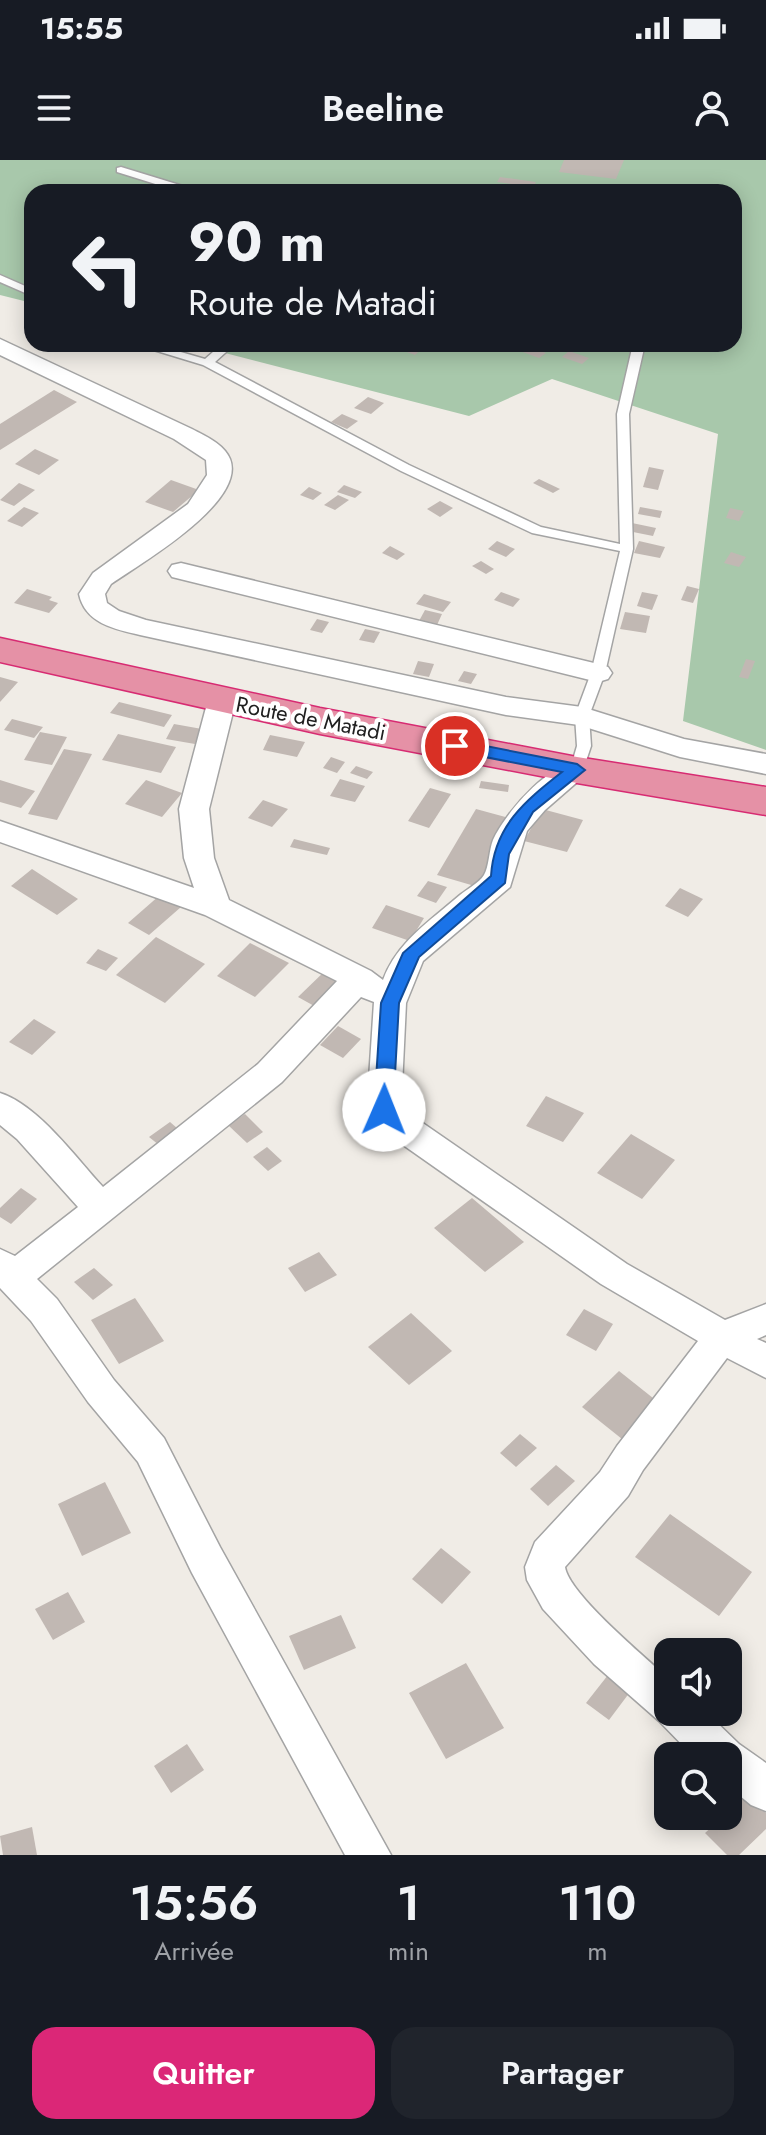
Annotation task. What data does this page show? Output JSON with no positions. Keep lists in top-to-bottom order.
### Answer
{
  "streets": {
    "highway": ["Route de Matadi"]
  },
  "page": {
    "status": "15:55",
    "header": "Beeline",
    "turn": ["90 m", "Route de Matadi"],
    "eta": [
      "15:56",
      "Arrivée",
      "1",
      "min",
      "110",
      "m"
    ],
    "buttons": ["Quitter", "Partager"]
  }
}
